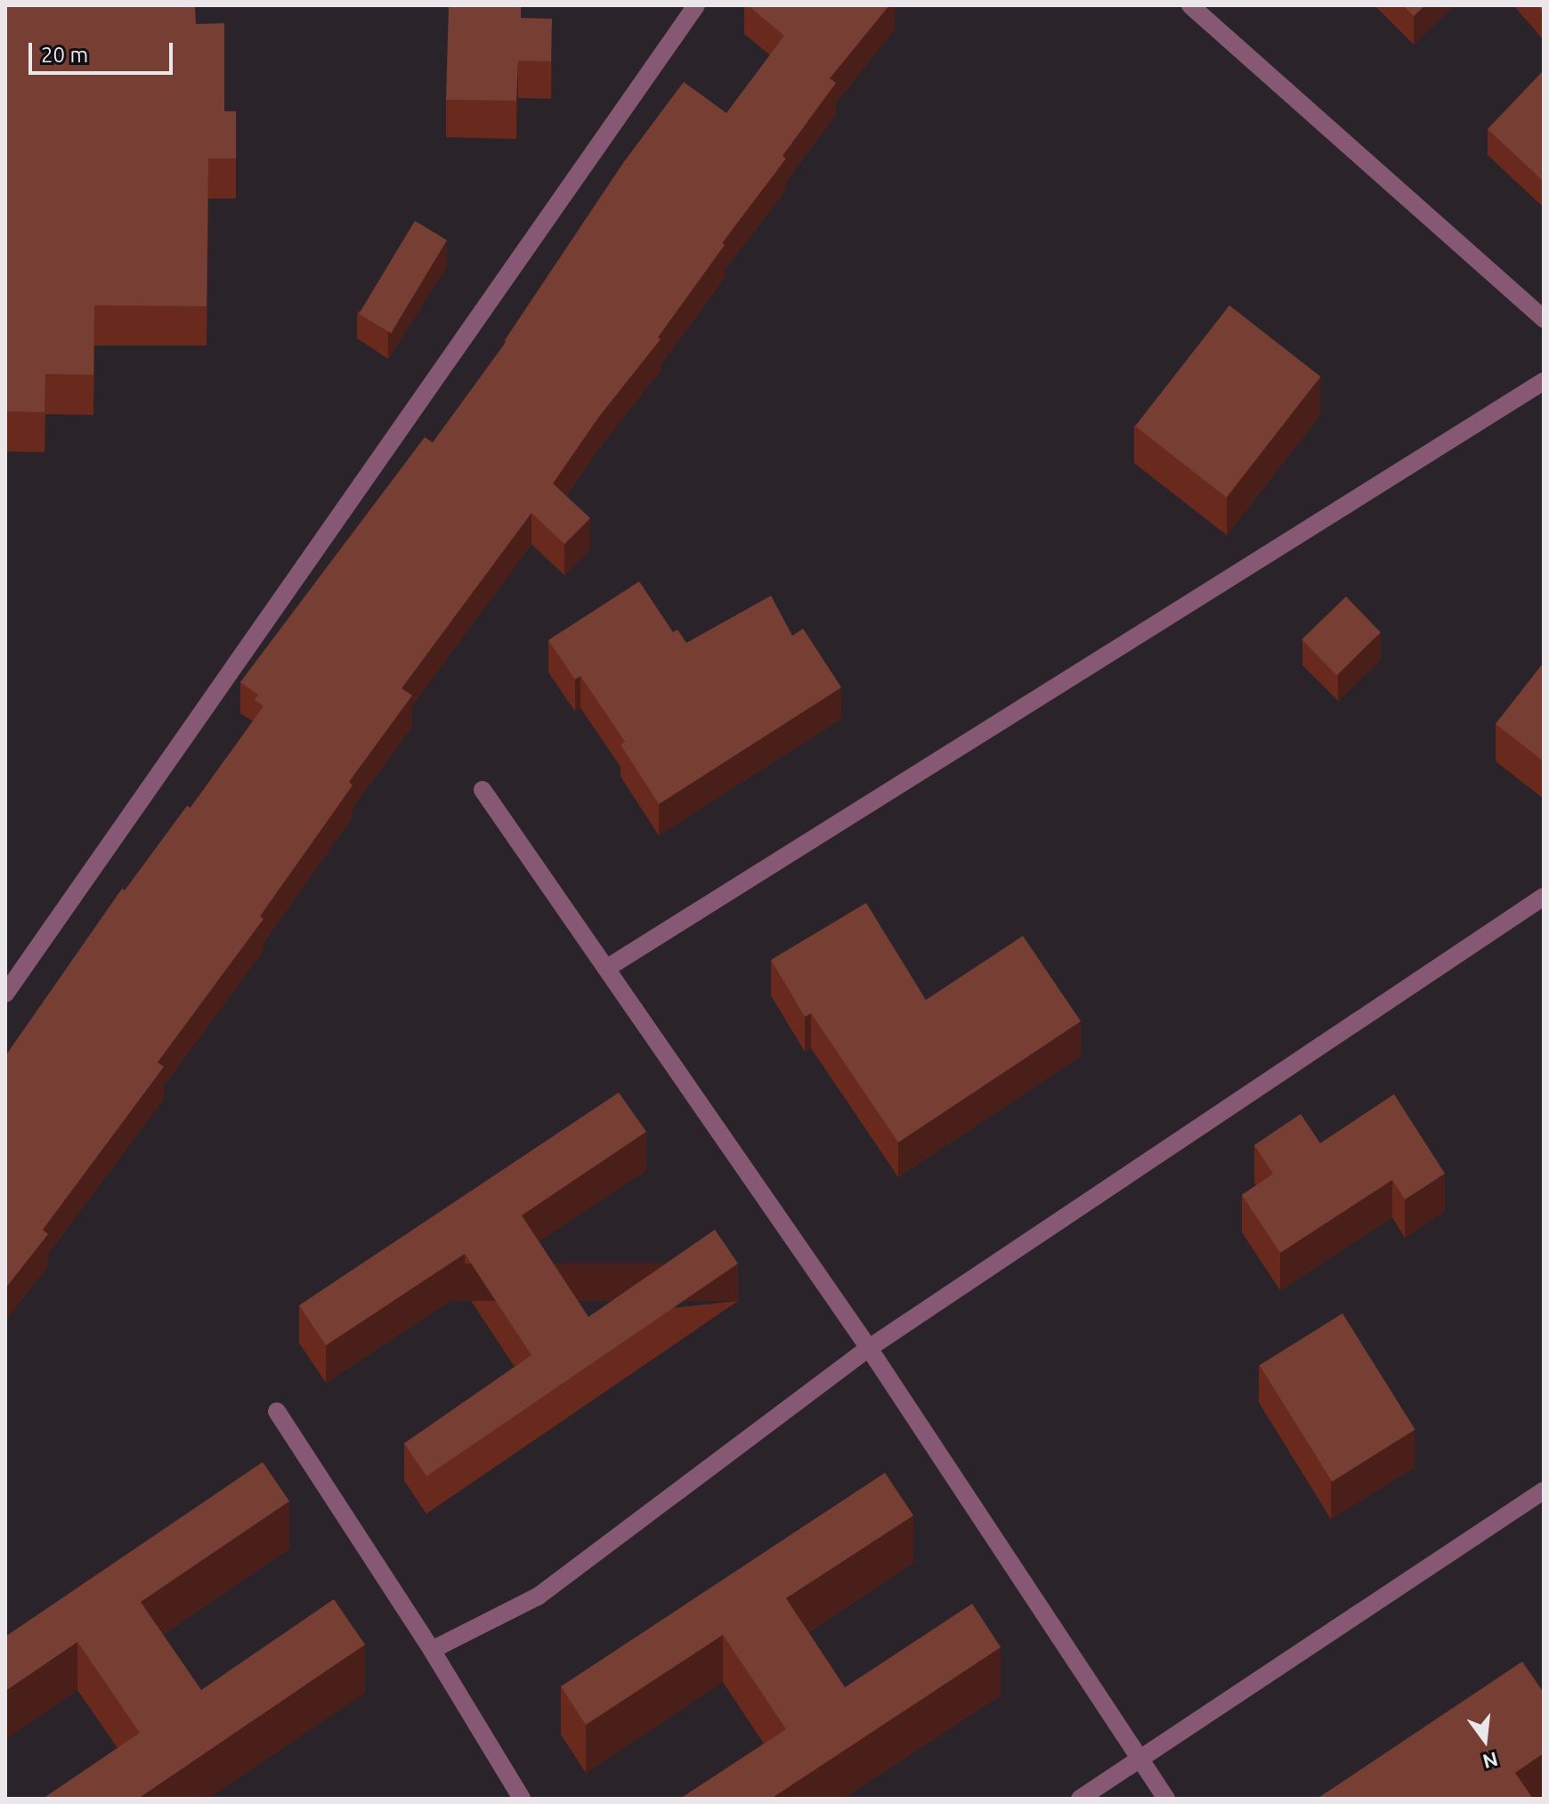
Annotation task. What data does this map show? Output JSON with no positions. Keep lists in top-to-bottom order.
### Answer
{
  "scale_bar": "20 m",
  "north": "bottom"
}
